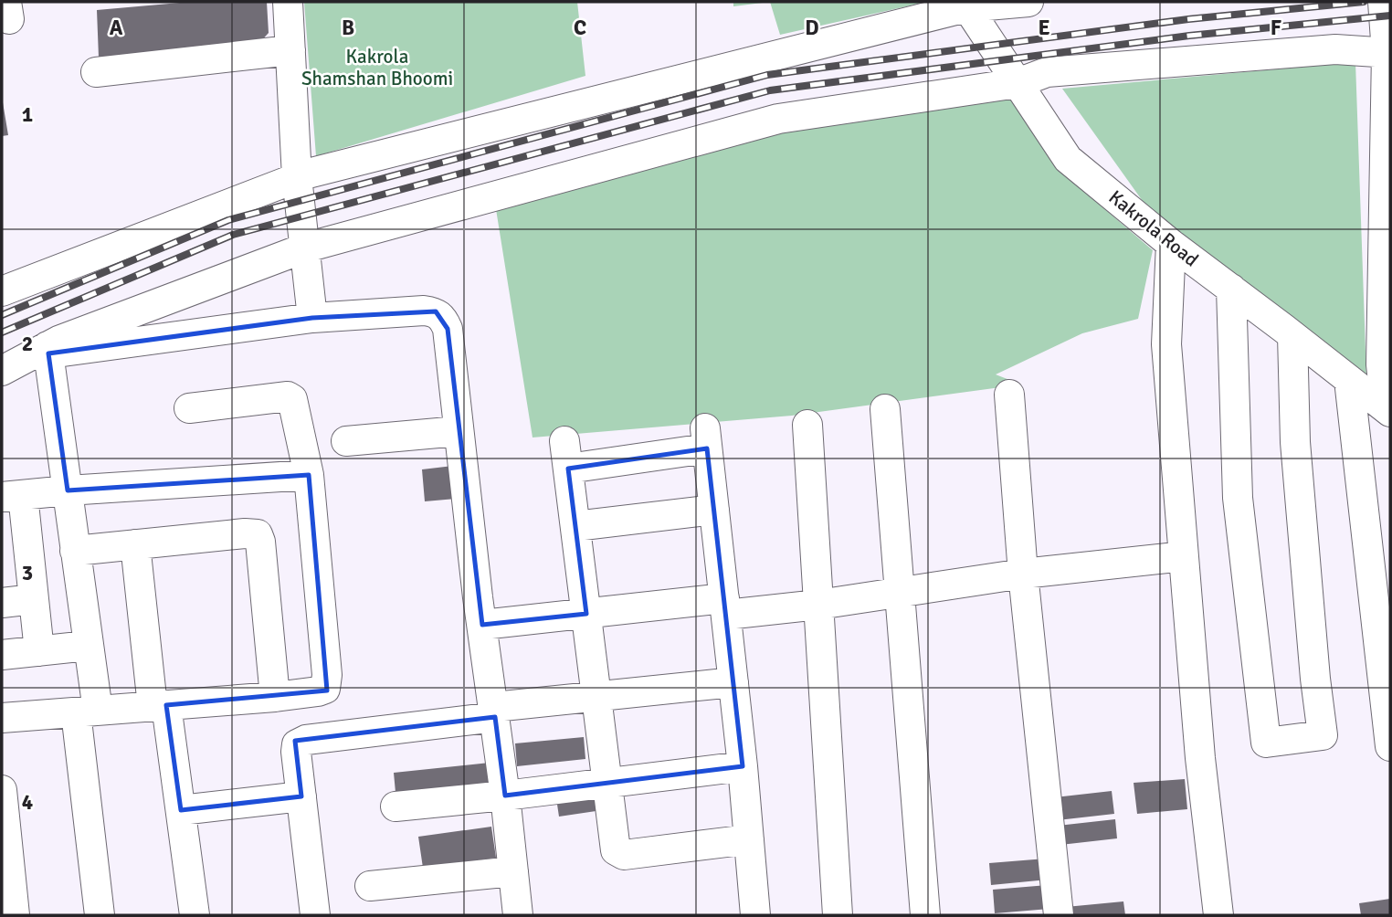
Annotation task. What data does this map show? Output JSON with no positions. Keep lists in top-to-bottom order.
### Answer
{
  "streets": {
    "street": ["Kakrola Road"]
  },
  "parks": ["Kakrola Shamshan Bhoomi"],
  "grid": {
    "columns": [
      "A",
      "B",
      "C",
      "D",
      "E",
      "F"
    ],
    "rows": [
      "1",
      "2",
      "3",
      "4"
    ]
  }
}
